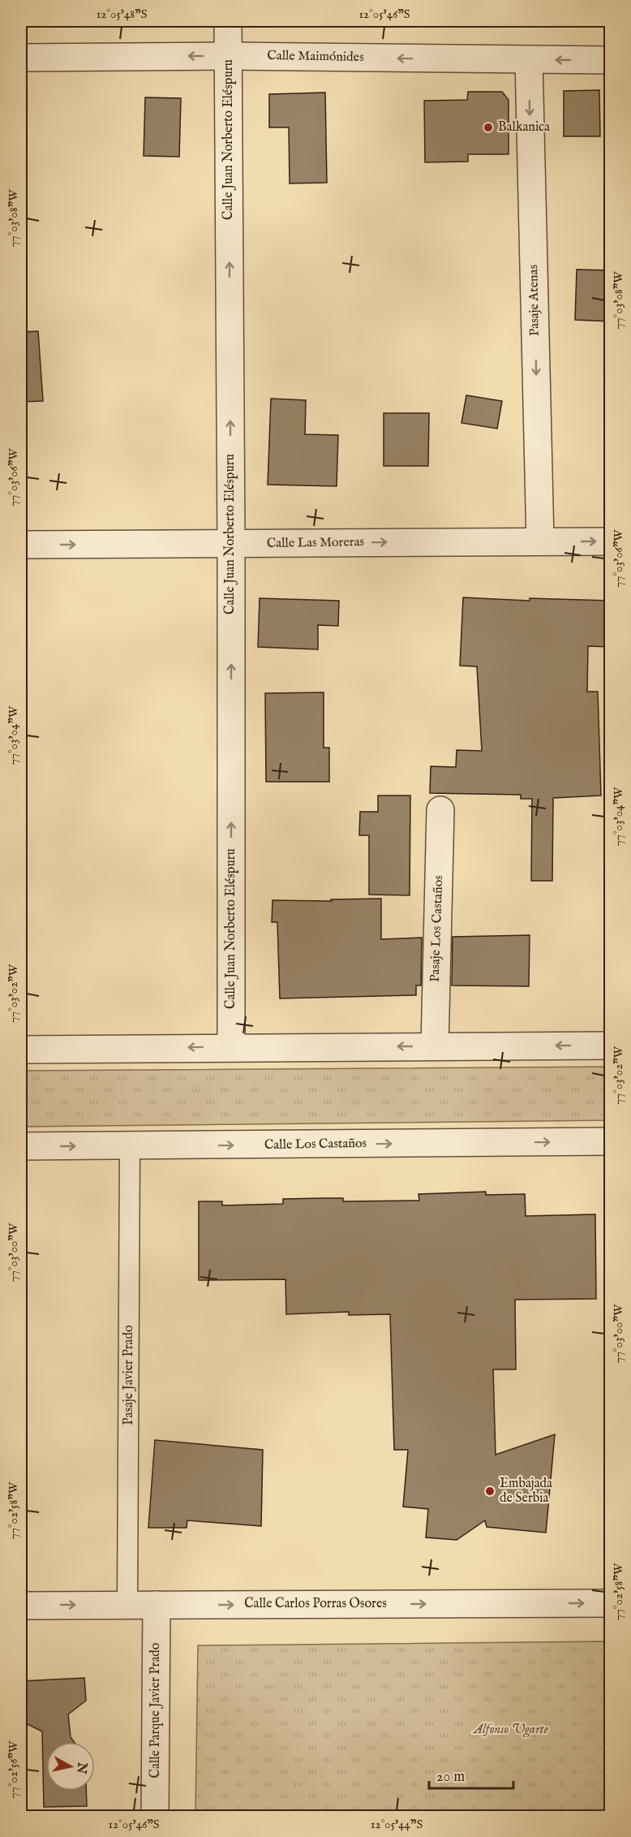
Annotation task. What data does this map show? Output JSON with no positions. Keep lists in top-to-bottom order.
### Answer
{
  "streets": {
    "street": [
      "Calle Maimónides",
      "Calle Juan Norberto Eléspuru",
      "Pasaje Atenas",
      "Calle Las Moreras",
      "Pasaje Los Castaños",
      "Calle Los Castaños",
      "Pasaje Javier Prado",
      "Calle Carlos Porras Osores",
      "Calle Parque Javier Prado"
    ]
  },
  "crossings": [
    ["Calle Maimónides", "Calle Juan Norberto Eléspuru"],
    ["Calle Maimónides", "Pasaje Atenas"],
    ["Calle Juan Norberto Eléspuru", "Calle Las Moreras"],
    ["Pasaje Atenas", "Calle Las Moreras"],
    ["Calle Los Castaños", "Pasaje Javier Prado"],
    ["Pasaje Javier Prado", "Calle Carlos Porras Osores"],
    ["Calle Carlos Porras Osores", "Calle Parque Javier Prado"]
  ],
  "one_way": [
    "Calle Maimónides",
    "Calle Juan Norberto Eléspuru",
    "Pasaje Atenas",
    "Calle Las Moreras",
    "Calle Carlos Porras Osores"
  ],
  "parks": ["Alfonso Ugarte"],
  "places": ["Balkanica", "Embajada de Serbia"],
  "scale_bar": "20 m",
  "north": "right",
  "coordinates": [
    "12°05'48\"S",
    "12°05'46\"S",
    "77°03'08\"W",
    "77°03'06\"W",
    "77°03'04\"W",
    "77°03'02\"W",
    "77°03'00\"W",
    "77°02'58\"W",
    "77°02'56\"W",
    "12°05'44\"S"
  ]
}
